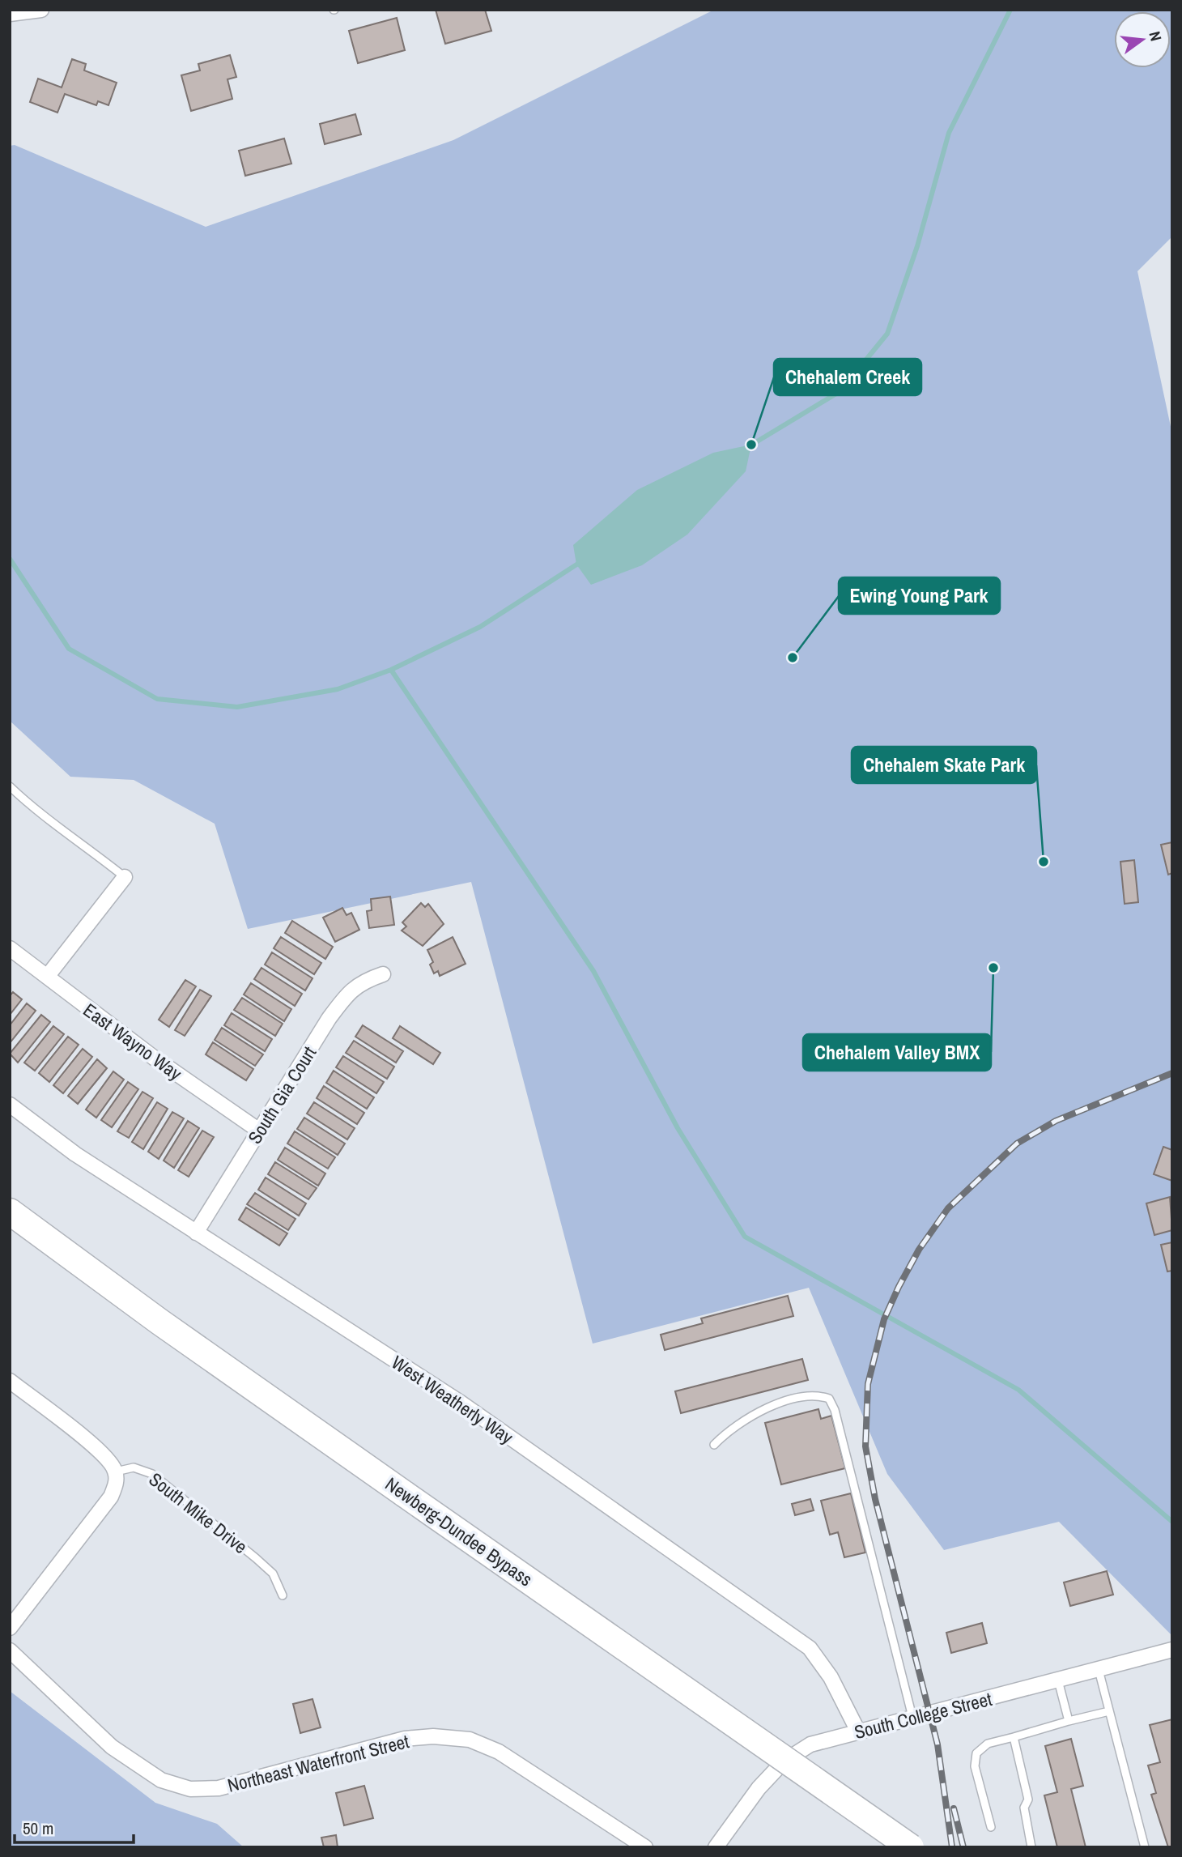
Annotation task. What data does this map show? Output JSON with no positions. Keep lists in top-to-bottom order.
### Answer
{
  "streets": {
    "highway": ["Newberg-Dundee Bypass"],
    "street": [
      "East Wayno Way",
      "South Gia Court",
      "West Weatherly Way",
      "South College Street",
      "Northeast Waterfront Street"
    ],
    "lane": ["South Mike Drive"]
  },
  "crossings": [
    ["East Wayno Way", "South Gia Court"],
    ["South Gia Court", "West Weatherly Way"],
    ["West Weatherly Way", "South College Street"]
  ],
  "places": [
    "Chehalem Creek",
    "Ewing Young Park",
    "Chehalem Skate Park",
    "Chehalem Valley BMX"
  ],
  "scale_bar": "50 m",
  "north": "right"
}
